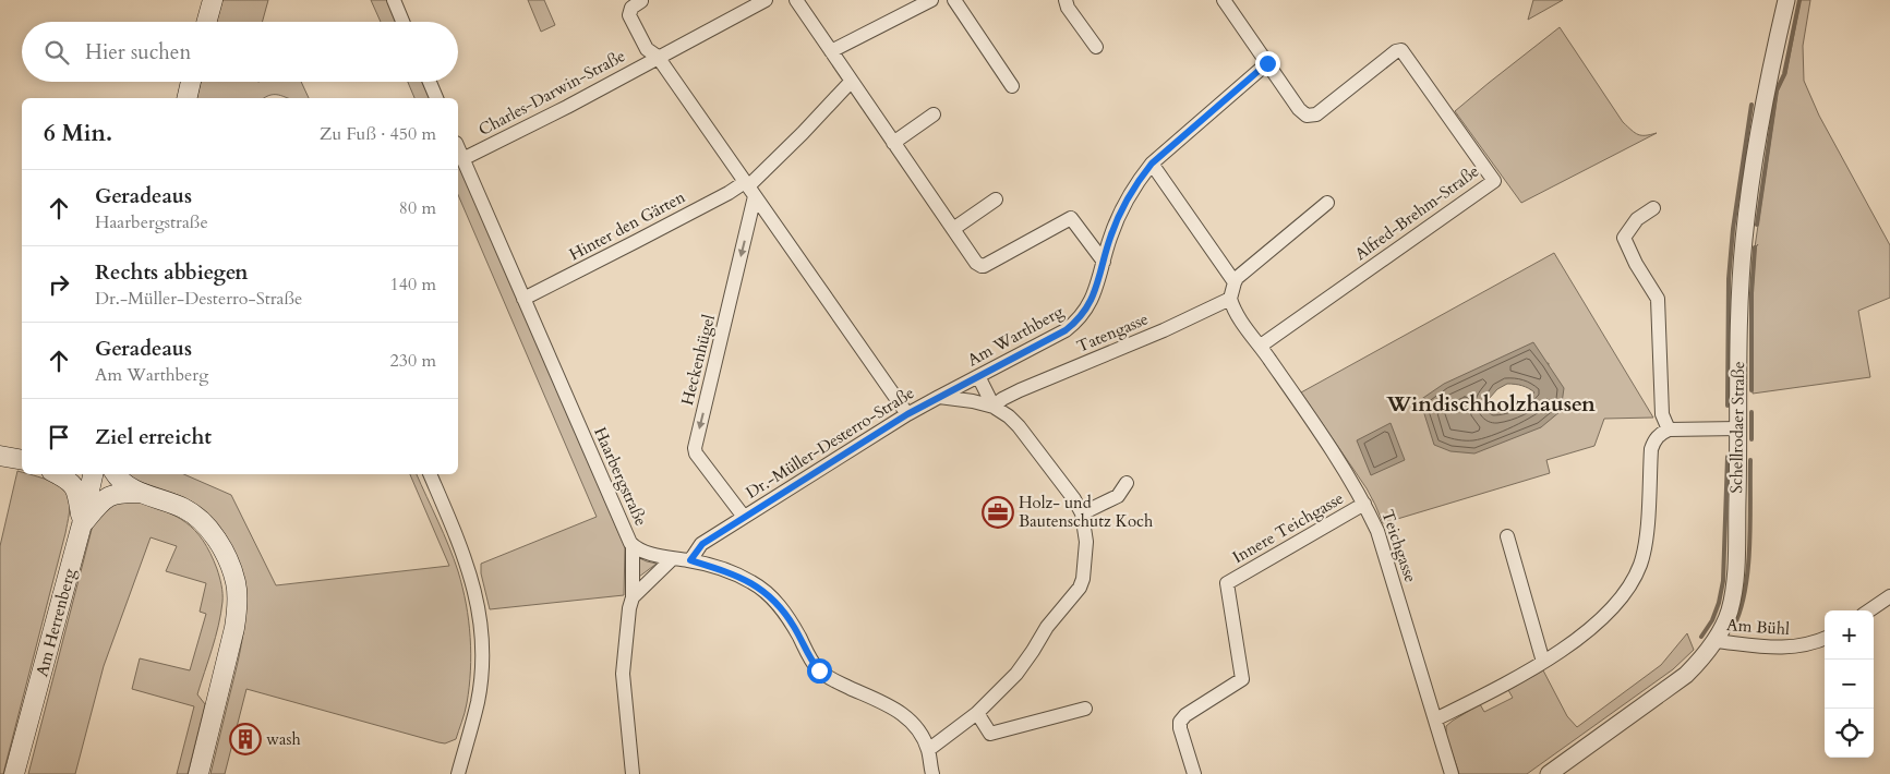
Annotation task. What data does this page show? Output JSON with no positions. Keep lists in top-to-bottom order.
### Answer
{
  "streets": {
    "main road": ["Am Herrenberg"],
    "street": [
      "Charles-Darwin-Straße",
      "Alfred-Brehm-Straße",
      "Hinter den Gärten",
      "Tatengasse",
      "Am Warthberg",
      "Heckenhügel",
      "Schellrodaer Straße",
      "Dr.-Müller-Desterro-Straße",
      "Haarbergstraße",
      "Innere Teichgasse",
      "Teichgasse",
      "Am Bühl"
    ]
  },
  "crossings": [
    ["Charles-Darwin-Straße", "Haarbergstraße"],
    ["Alfred-Brehm-Straße", "Am Warthberg"],
    ["Alfred-Brehm-Straße", "Teichgasse"],
    ["Hinter den Gärten", "Heckenhügel"],
    ["Hinter den Gärten", "Haarbergstraße"],
    ["Tatengasse", "Dr.-Müller-Desterro-Straße"],
    ["Tatengasse", "Teichgasse"],
    ["Am Warthberg", "Dr.-Müller-Desterro-Straße"],
    ["Heckenhügel", "Dr.-Müller-Desterro-Straße"],
    ["Schellrodaer Straße", "Am Bühl"],
    ["Dr.-Müller-Desterro-Straße", "Haarbergstraße"],
    ["Innere Teichgasse", "Teichgasse"]
  ],
  "one_way": ["Heckenhügel"],
  "districts": ["Windischholzhausen"],
  "places": {
    "office": ["Holz- und Bautenschutz Koch"],
    "building": ["wash"]
  },
  "page": {
    "search": "Hier suchen",
    "heading": ["6 Min.", "Zu Fuß · 450 m"],
    "list": [
      ["Geradeaus", "Haarbergstraße", "80 m"],
      ["Rechts abbiegen", "Dr.-Müller-Desterro-Straße", "140 m"],
      ["Geradeaus", "Am Warthberg", "230 m"],
      "Ziel erreicht"
    ],
    "map_buttons": ["+", "−"]
  }
}
